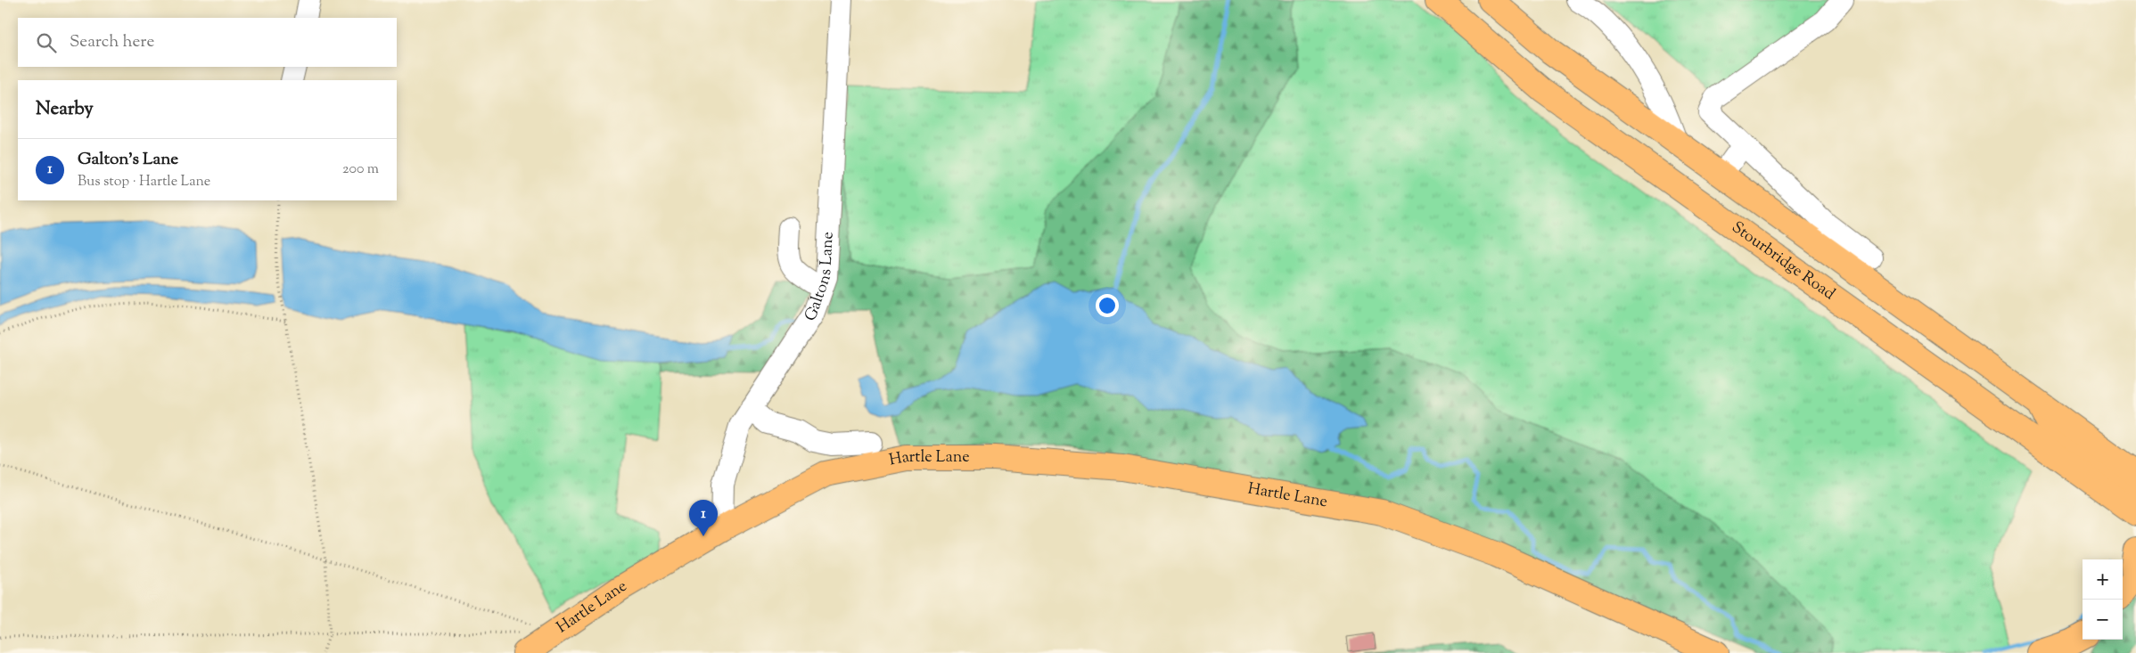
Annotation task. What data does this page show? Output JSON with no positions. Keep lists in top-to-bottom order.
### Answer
{
  "streets": {
    "main road": ["Stourbridge Road", "Hartle Lane"],
    "street": ["Galtons Lane"]
  },
  "crossings": [
    ["Galtons Lane", "Hartle Lane"]
  ],
  "page": {
    "search": "Search here",
    "heading": "Nearby",
    "list": [
      {
        "mark": "1",
        "name": "Galton's Lane",
        "note": "Bus stop · Hartle Lane",
        "value": "200 m"
      }
    ],
    "pins": "1",
    "map_buttons": ["+", "−"]
  }
}
